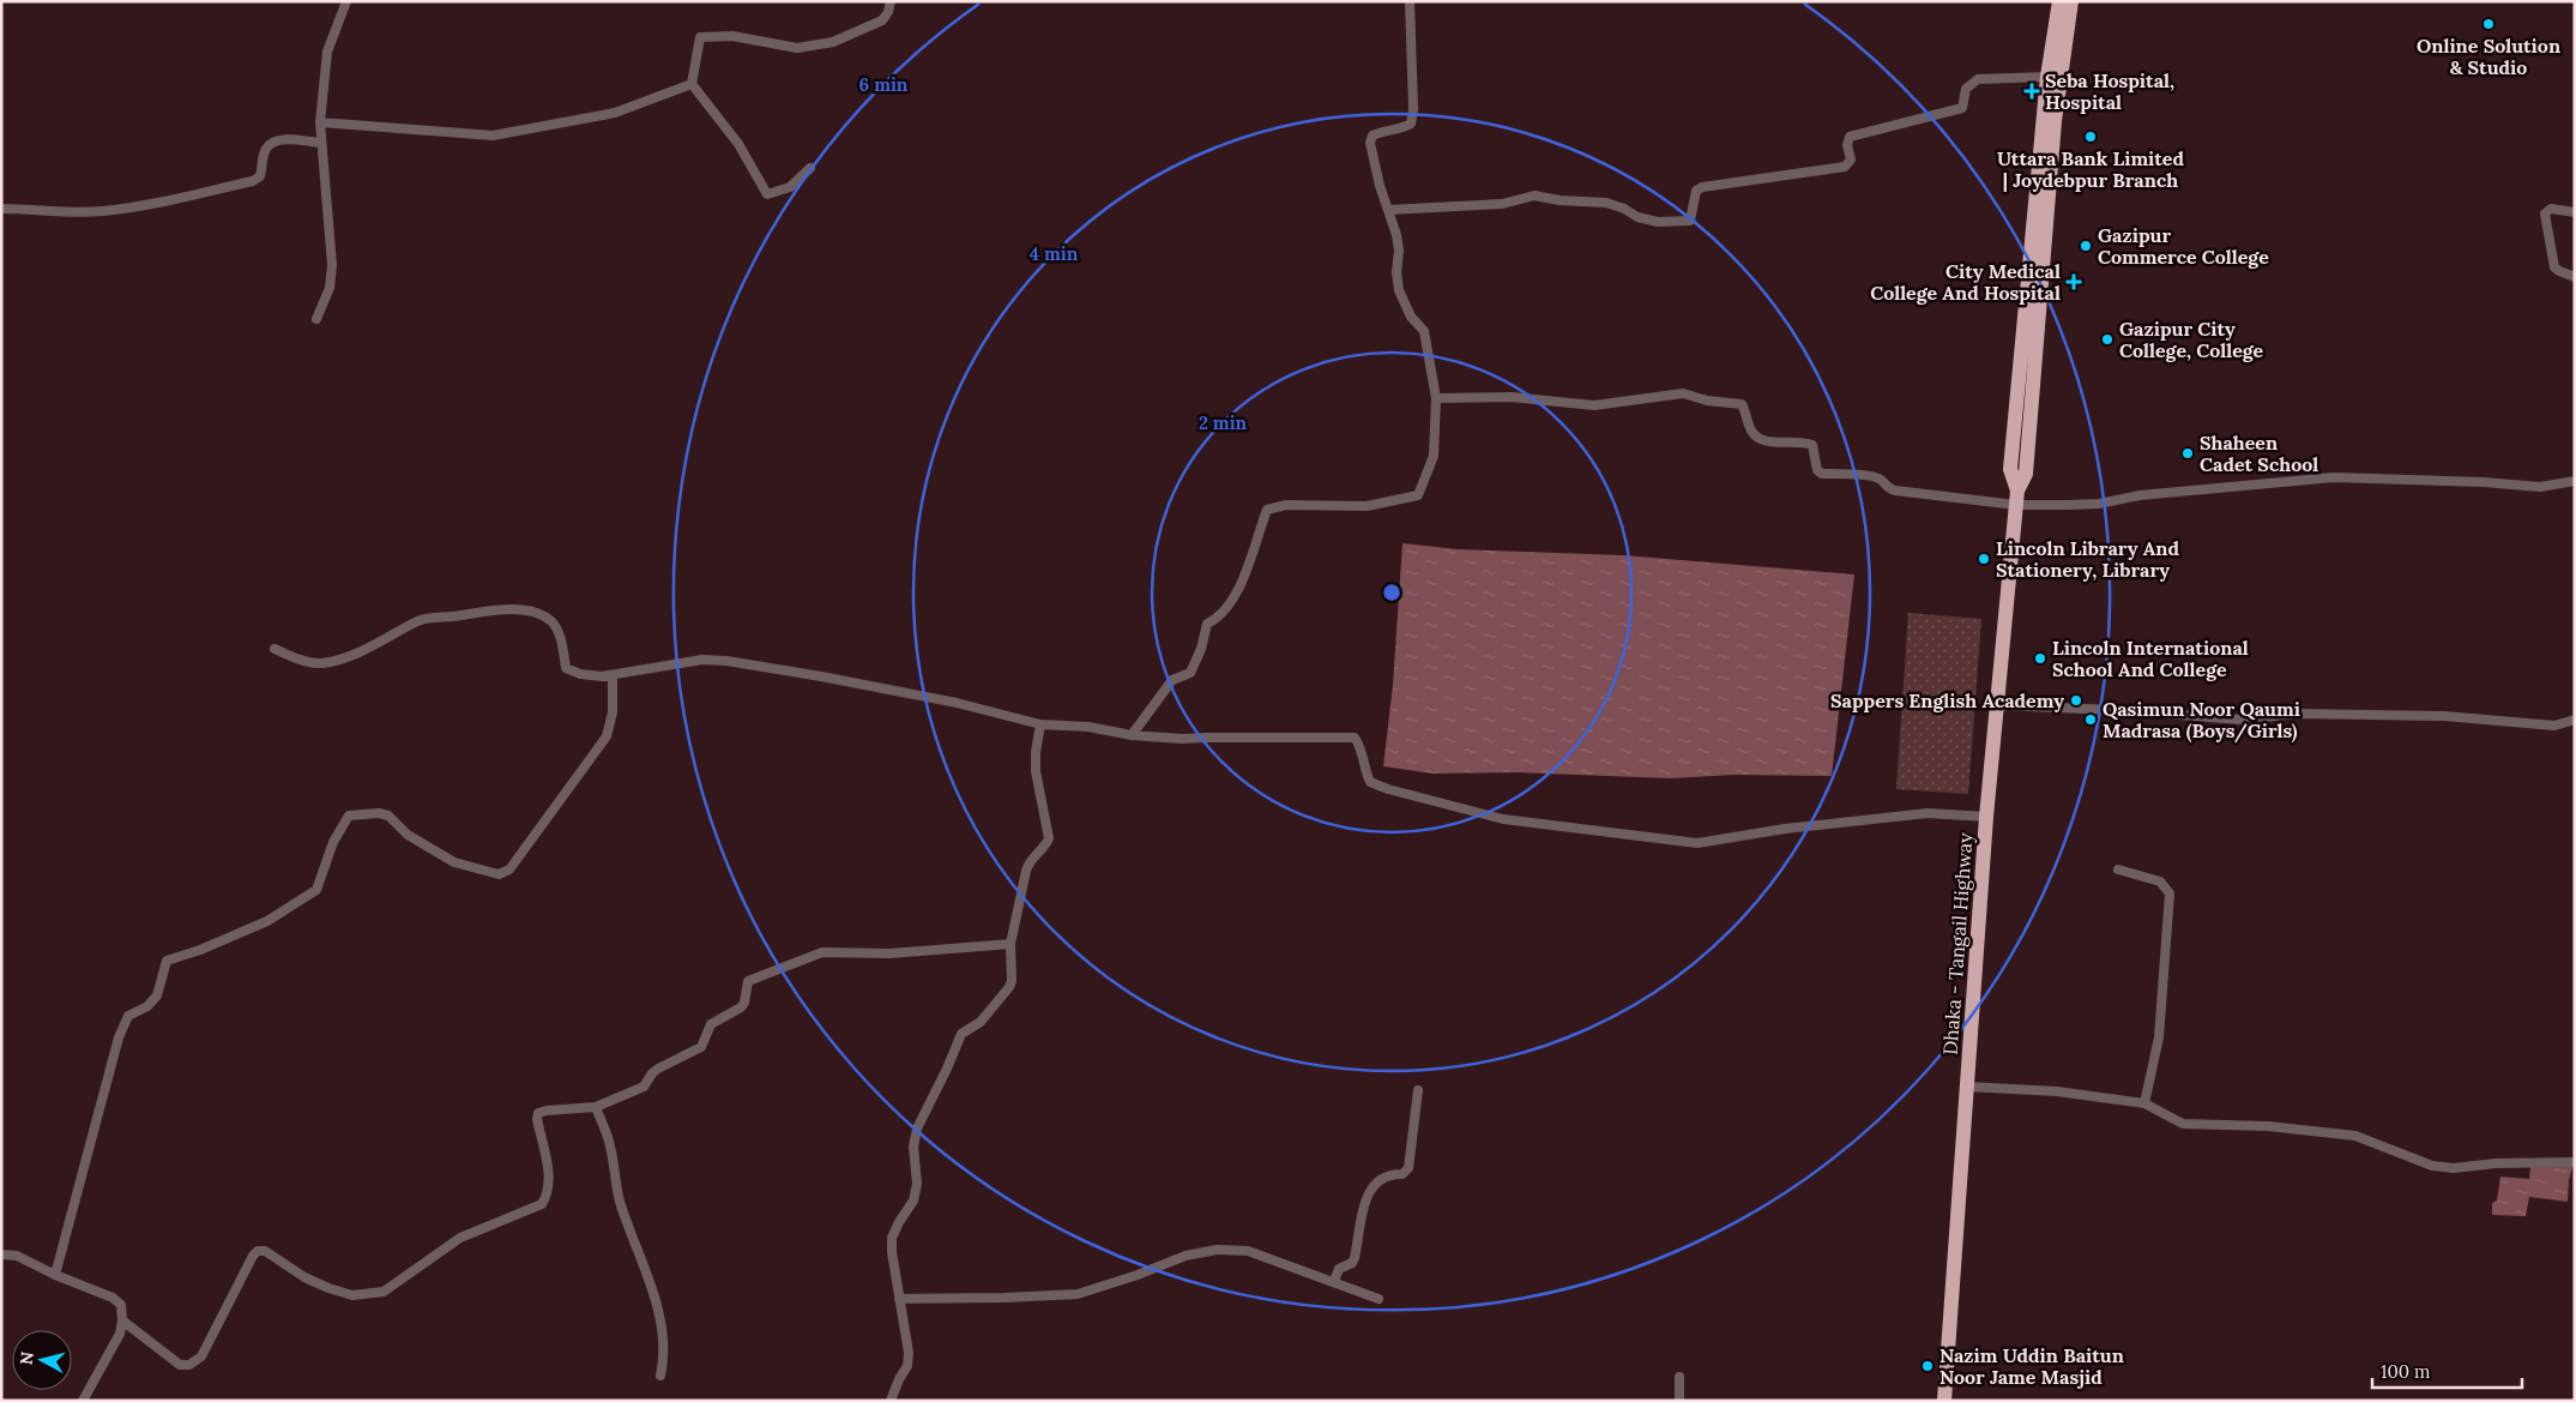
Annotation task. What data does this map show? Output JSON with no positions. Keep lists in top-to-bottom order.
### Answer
{
  "streets": {
    "highway": ["Dhaka - Tangail Highway"]
  },
  "places": {
    "other": [
      "Online Solution & Studio",
      "Uttara Bank Limited | Joydebpur Branch",
      "Gazipur Commerce College",
      "Gazipur City College, College",
      "Shaheen Cadet School",
      "Lincoln Library And Stationery, Library",
      "Lincoln International School And College",
      "Sappers English Academy",
      "Qasimun Noor Qaumi Madrasa (Boys/Girls)",
      "Nazim Uddin Baitun Noor Jame Masjid"
    ],
    "health": ["Seba Hospital, Hospital", "City Medical College And Hospital"]
  },
  "scale_bar": "100 m",
  "north": "left",
  "rings": ["6 min", "4 min", "2 min"]
}
